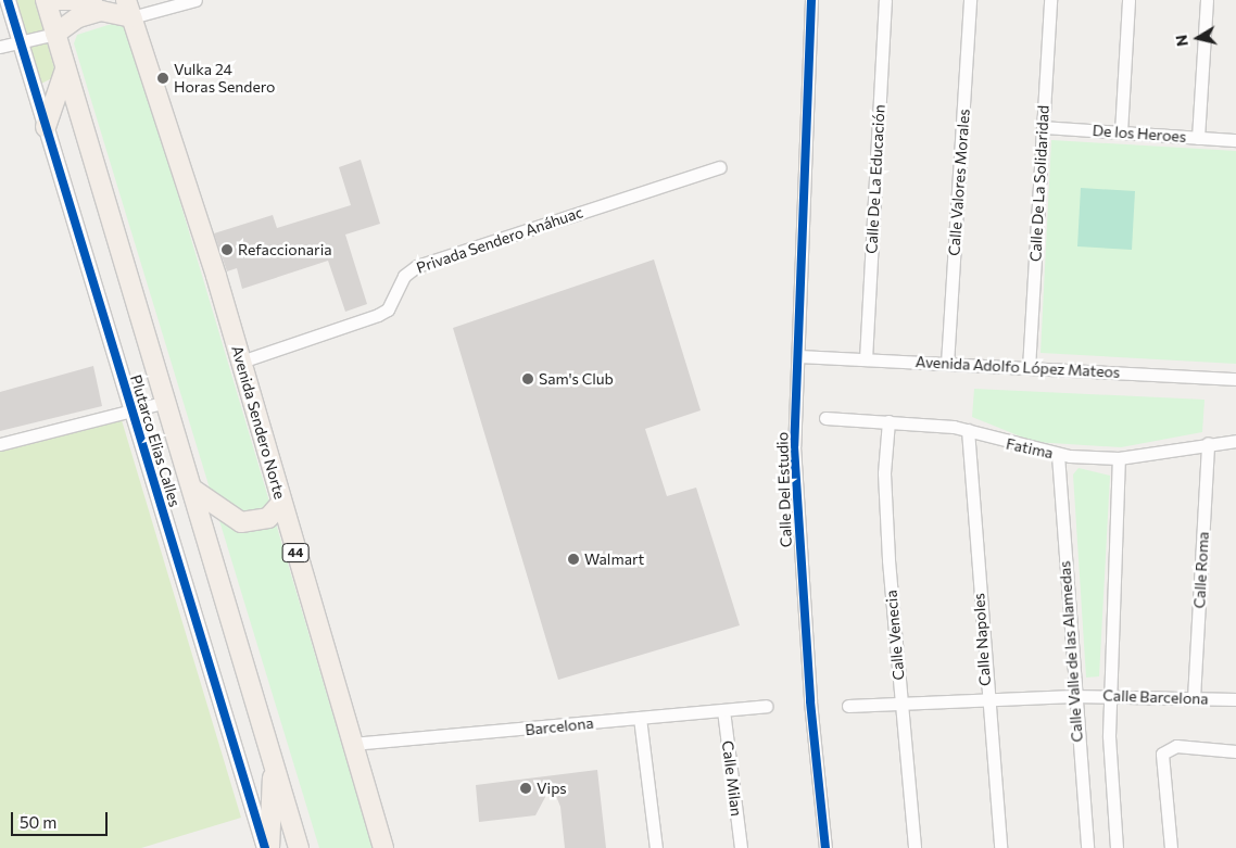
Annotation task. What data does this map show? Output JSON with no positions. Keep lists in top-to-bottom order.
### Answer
{
  "streets": {
    "main road": ["Avenida Sendero Norte", "44"],
    "street": [
      "De los Heroes",
      "Calle De La Educación",
      "Calle Valores Morales",
      "Calle De La Solidaridad",
      "Privada Sendero Anáhuac",
      "Avenida Adolfo López Mateos",
      "Plutarco Elias Calles",
      "Fatima",
      "Calle Del Estudio",
      "Calle Roma",
      "Calle Venecia",
      "Calle Napoles",
      "Calle Valle de las Alamedas",
      "Calle Barcelona",
      "Barcelona",
      "Calle Milan"
    ]
  },
  "crossings": [
    ["De los Heroes", "Calle De La Solidaridad"],
    ["Calle De La Educación", "Avenida Adolfo López Mateos"],
    ["Calle Valores Morales", "Avenida Adolfo López Mateos"],
    ["Calle De La Solidaridad", "Avenida Adolfo López Mateos"],
    ["Privada Sendero Anáhuac", "Avenida Sendero Norte"],
    ["Avenida Adolfo López Mateos", "Calle Del Estudio"],
    ["Avenida Sendero Norte", "Barcelona"],
    ["Fatima", "Calle Roma"],
    ["Fatima", "Calle Venecia"],
    ["Fatima", "Calle Napoles"],
    ["Fatima", "Calle Valle de las Alamedas"],
    ["Calle Roma", "Calle Barcelona"],
    ["Calle Venecia", "Calle Barcelona"],
    ["Calle Napoles", "Calle Barcelona"],
    ["Calle Valle de las Alamedas", "Calle Barcelona"],
    ["Barcelona", "Calle Milan"]
  ],
  "places": [
    "Vulka 24 Horas Sendero",
    "Refaccionaria",
    "Sam's Club",
    "Walmart",
    "Vips"
  ],
  "scale_bar": "50 m",
  "north": "left"
}
